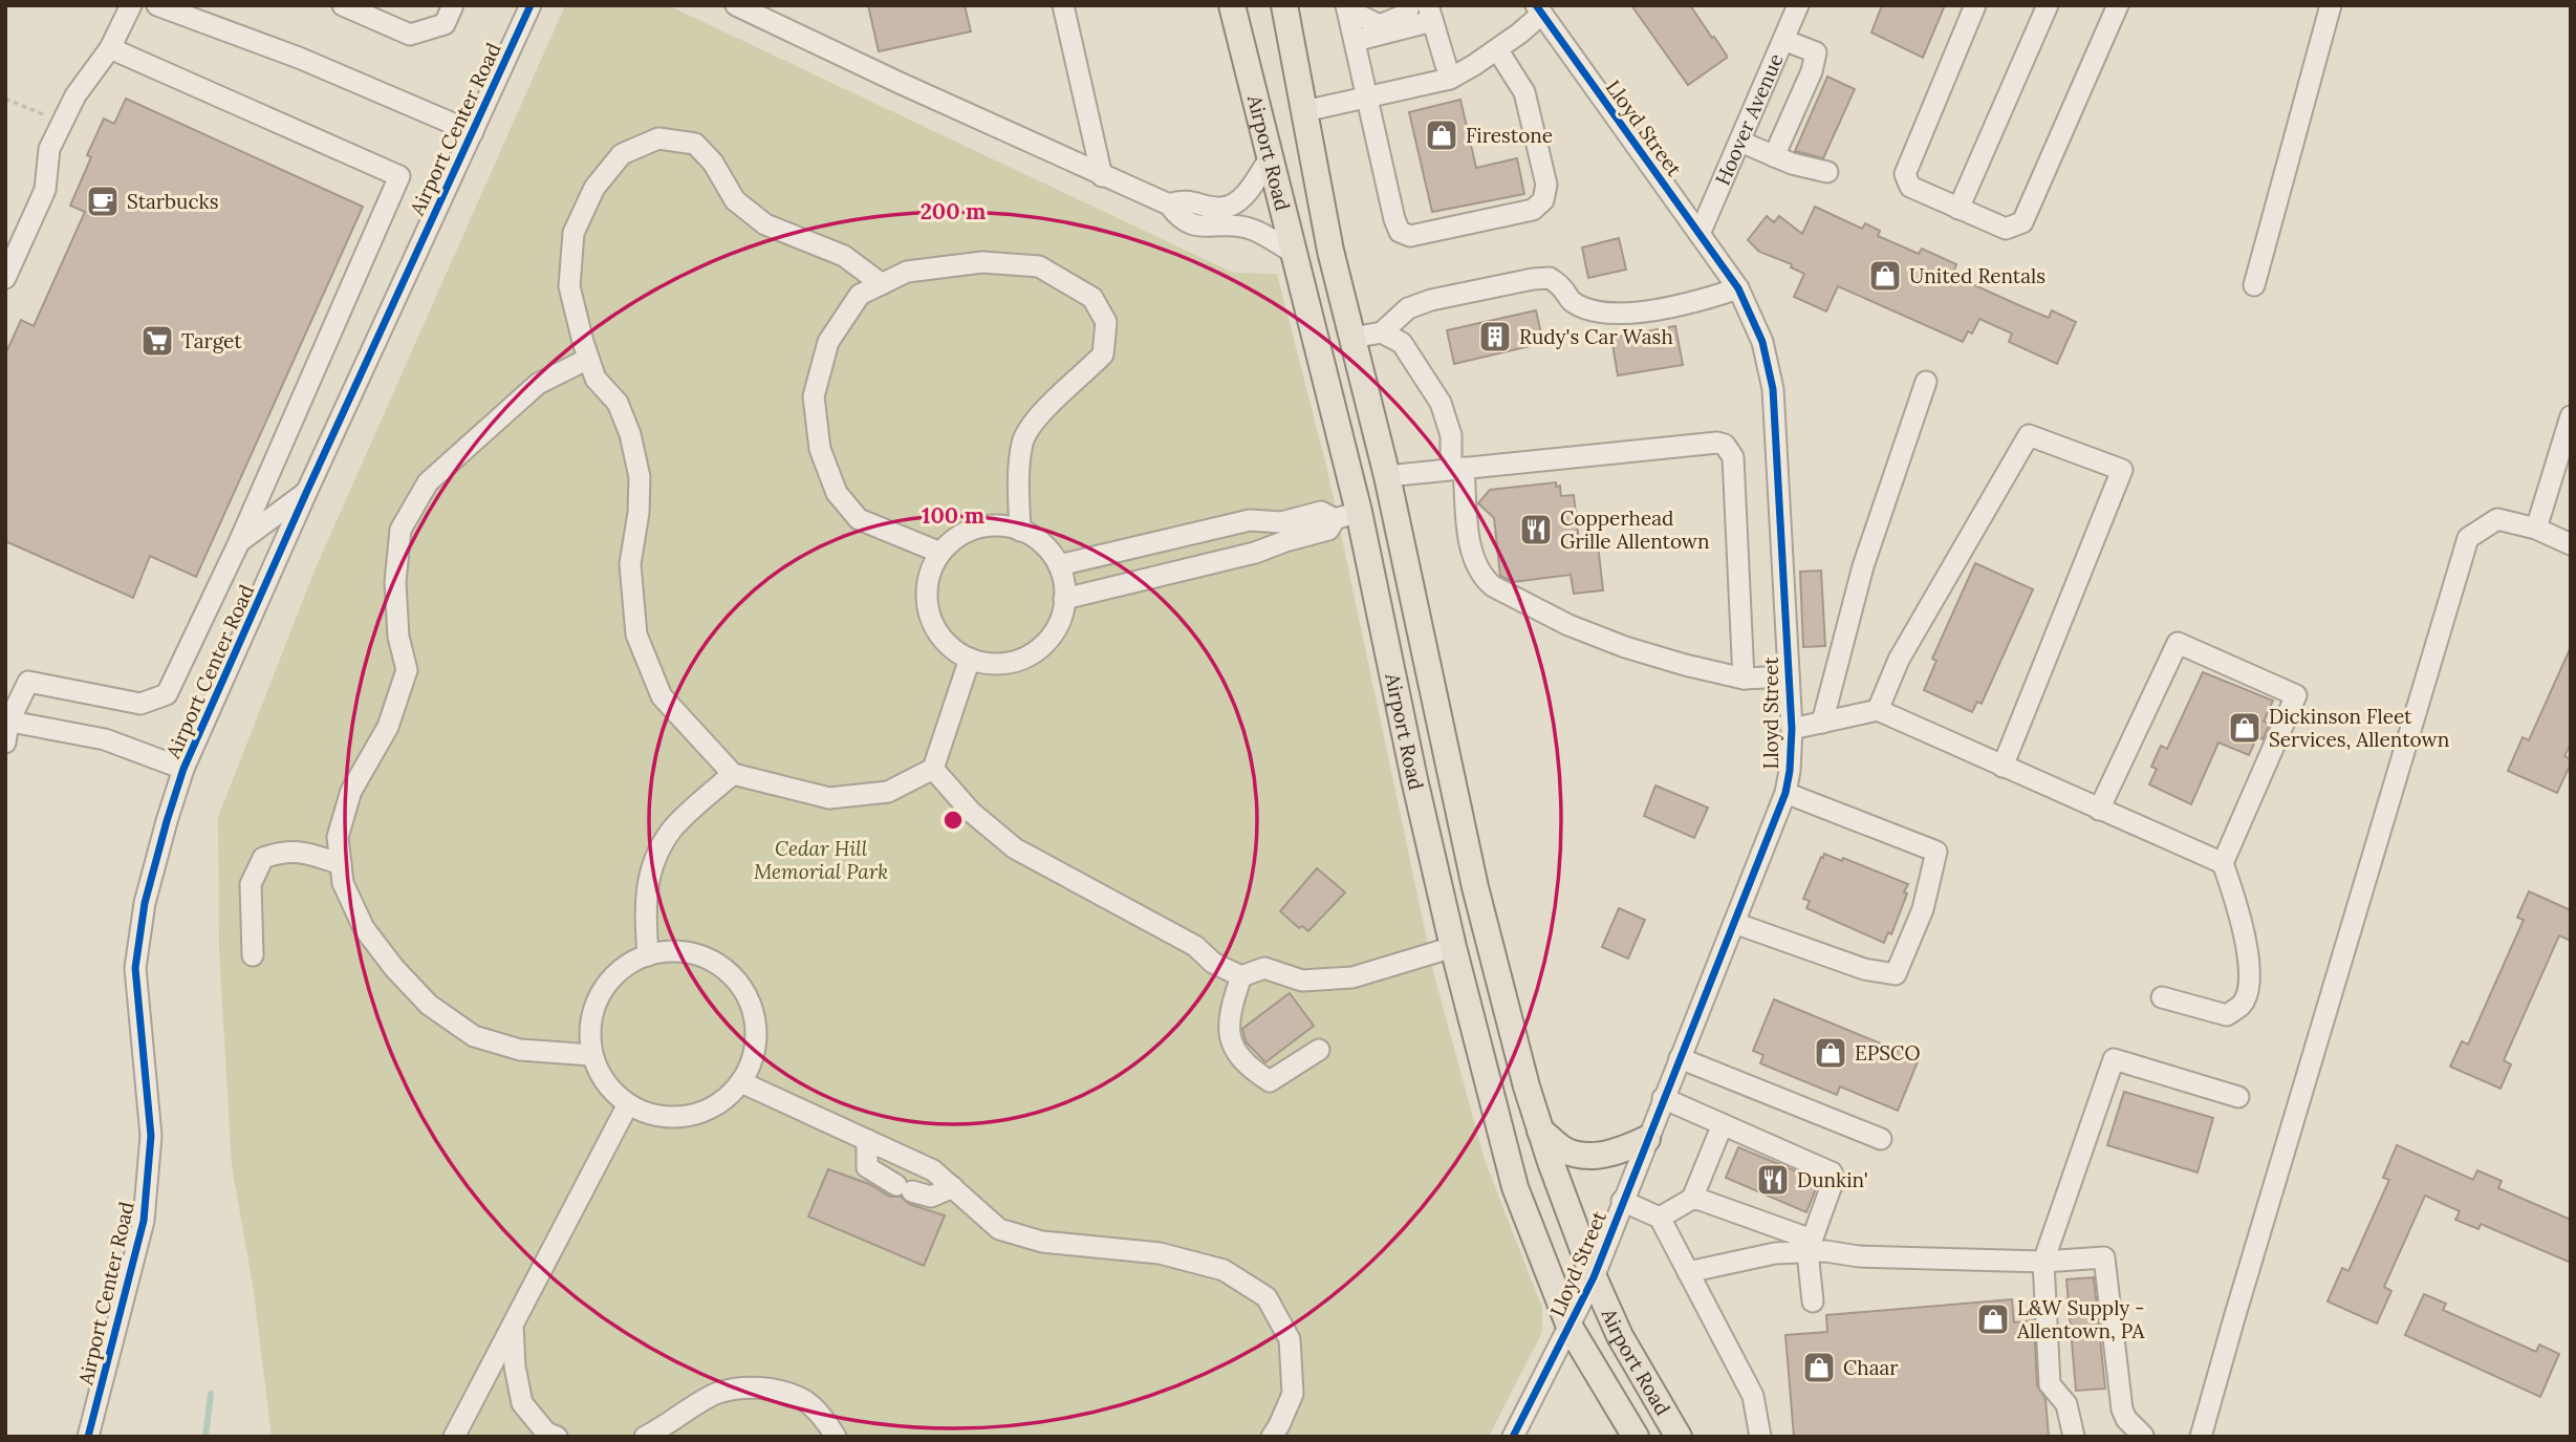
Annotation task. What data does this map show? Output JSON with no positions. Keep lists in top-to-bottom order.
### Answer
{
  "streets": {
    "main road": ["Airport Road"],
    "street": ["Hoover Avenue", "Lloyd Street", "Airport Center Road"]
  },
  "crossings": [
    ["Hoover Avenue", "Lloyd Street"],
    ["Lloyd Street", "Airport Road"]
  ],
  "parks": ["Cedar Hill Memorial Park"],
  "places": {
    "shop": [
      "Firestone",
      "United Rentals",
      "Dickinson Fleet Services, Allentown",
      "EPSCO",
      "L&W Supply - Allentown, PA",
      "Chaar"
    ],
    "cafe": ["Starbucks"],
    "building": ["Rudy's Car Wash"],
    "supermarket": ["Target"],
    "restaurant": ["Copperhead Grille Allentown", "Dunkin'"]
  },
  "rings": ["200 m", "100 m"]
}
